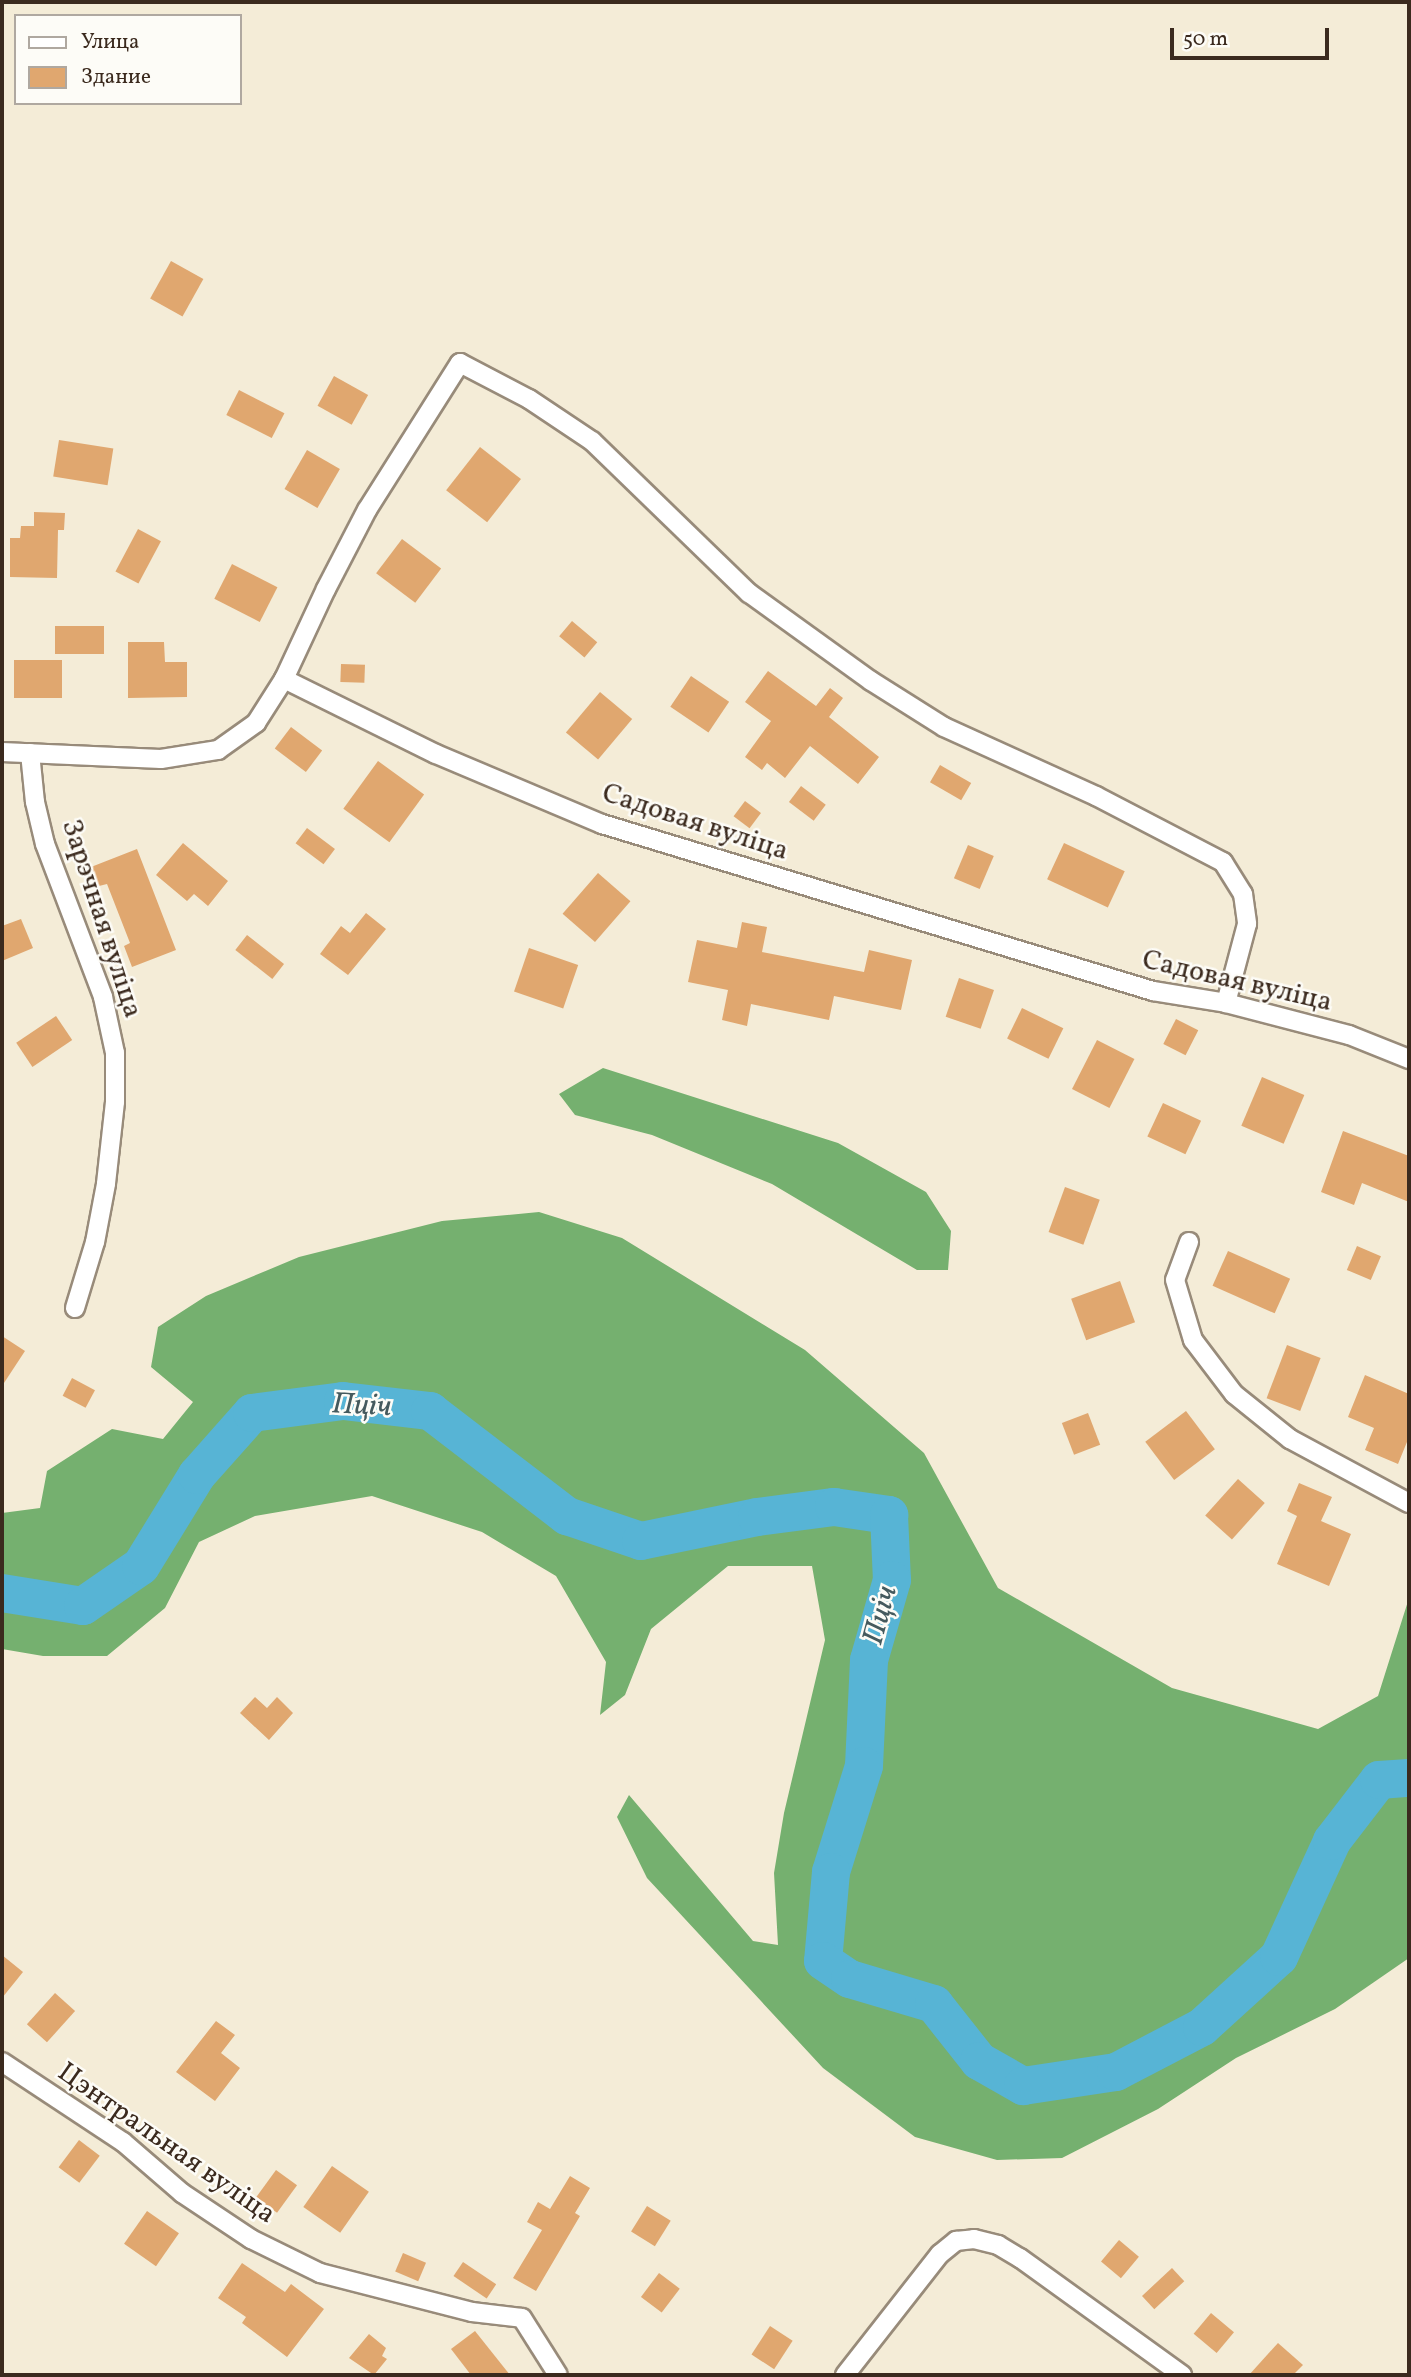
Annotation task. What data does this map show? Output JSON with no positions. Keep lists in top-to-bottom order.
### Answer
{
  "streets": {
    "street": ["Садовая вуліца", "Зарэчная вуліца", "Цэнтральная вуліца"]
  },
  "water": ["Пціч"],
  "legend": ["Улица", "Здание"],
  "scale_bar": "50 m"
}
